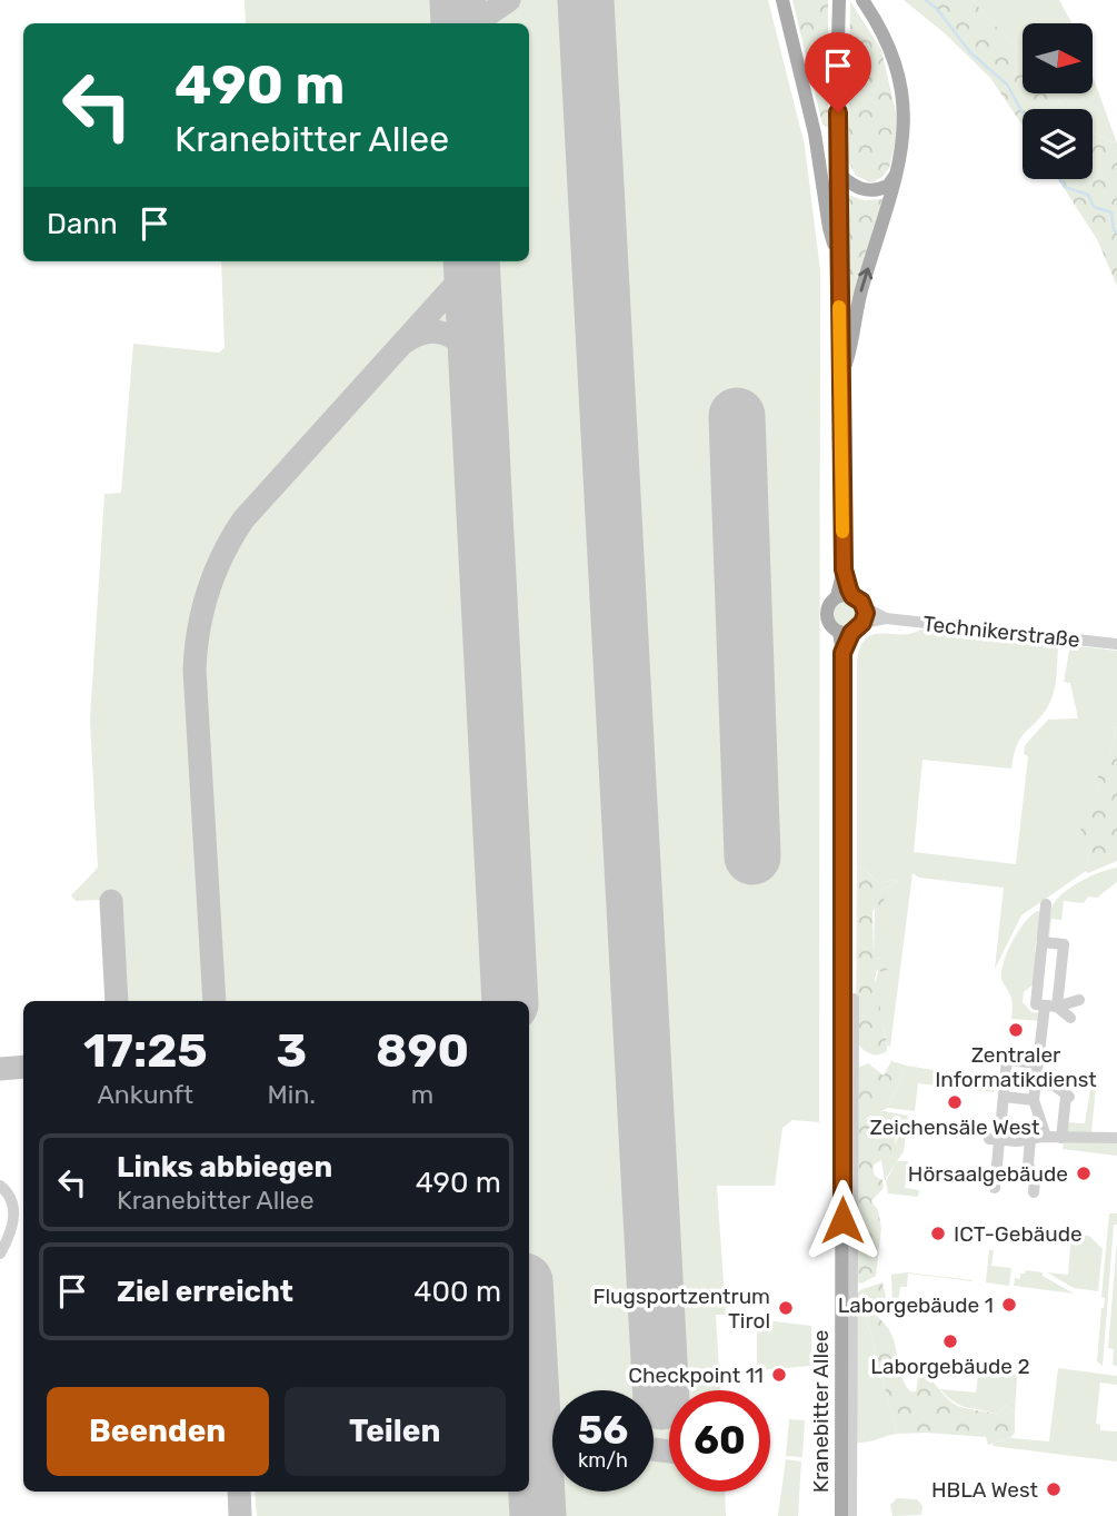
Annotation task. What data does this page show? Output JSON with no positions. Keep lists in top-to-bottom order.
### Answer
{
  "streets": {
    "main road": ["Kranebitter Allee"],
    "street": ["Technikerstraße"]
  },
  "crossings": [
    ["Technikerstraße", "Kranebitter Allee"]
  ],
  "places": [
    "Zentraler Informatikdienst",
    "Zeichensäle West",
    "Hörsaalgebäude",
    "ICT-Gebäude",
    "Laborgebäude 1",
    "Flugsportzentrum Tirol",
    "Laborgebäude 2",
    "Checkpoint 11",
    "HBLA West"
  ],
  "north": "right",
  "page": {
    "turn": ["490 m", "Kranebitter Allee"],
    "then": "Dann",
    "eta": [
      "17:25",
      "Ankunft",
      "3",
      "Min.",
      "890",
      "m"
    ],
    "list": [
      {
        "name": "Links abbiegen",
        "note": "Kranebitter Allee",
        "value": "490 m"
      },
      {
        "name": "Ziel erreicht",
        "value": "400 m"
      }
    ],
    "buttons": ["Beenden", "Teilen"],
    "speed": "56 km/h",
    "limit": "60"
  }
}
